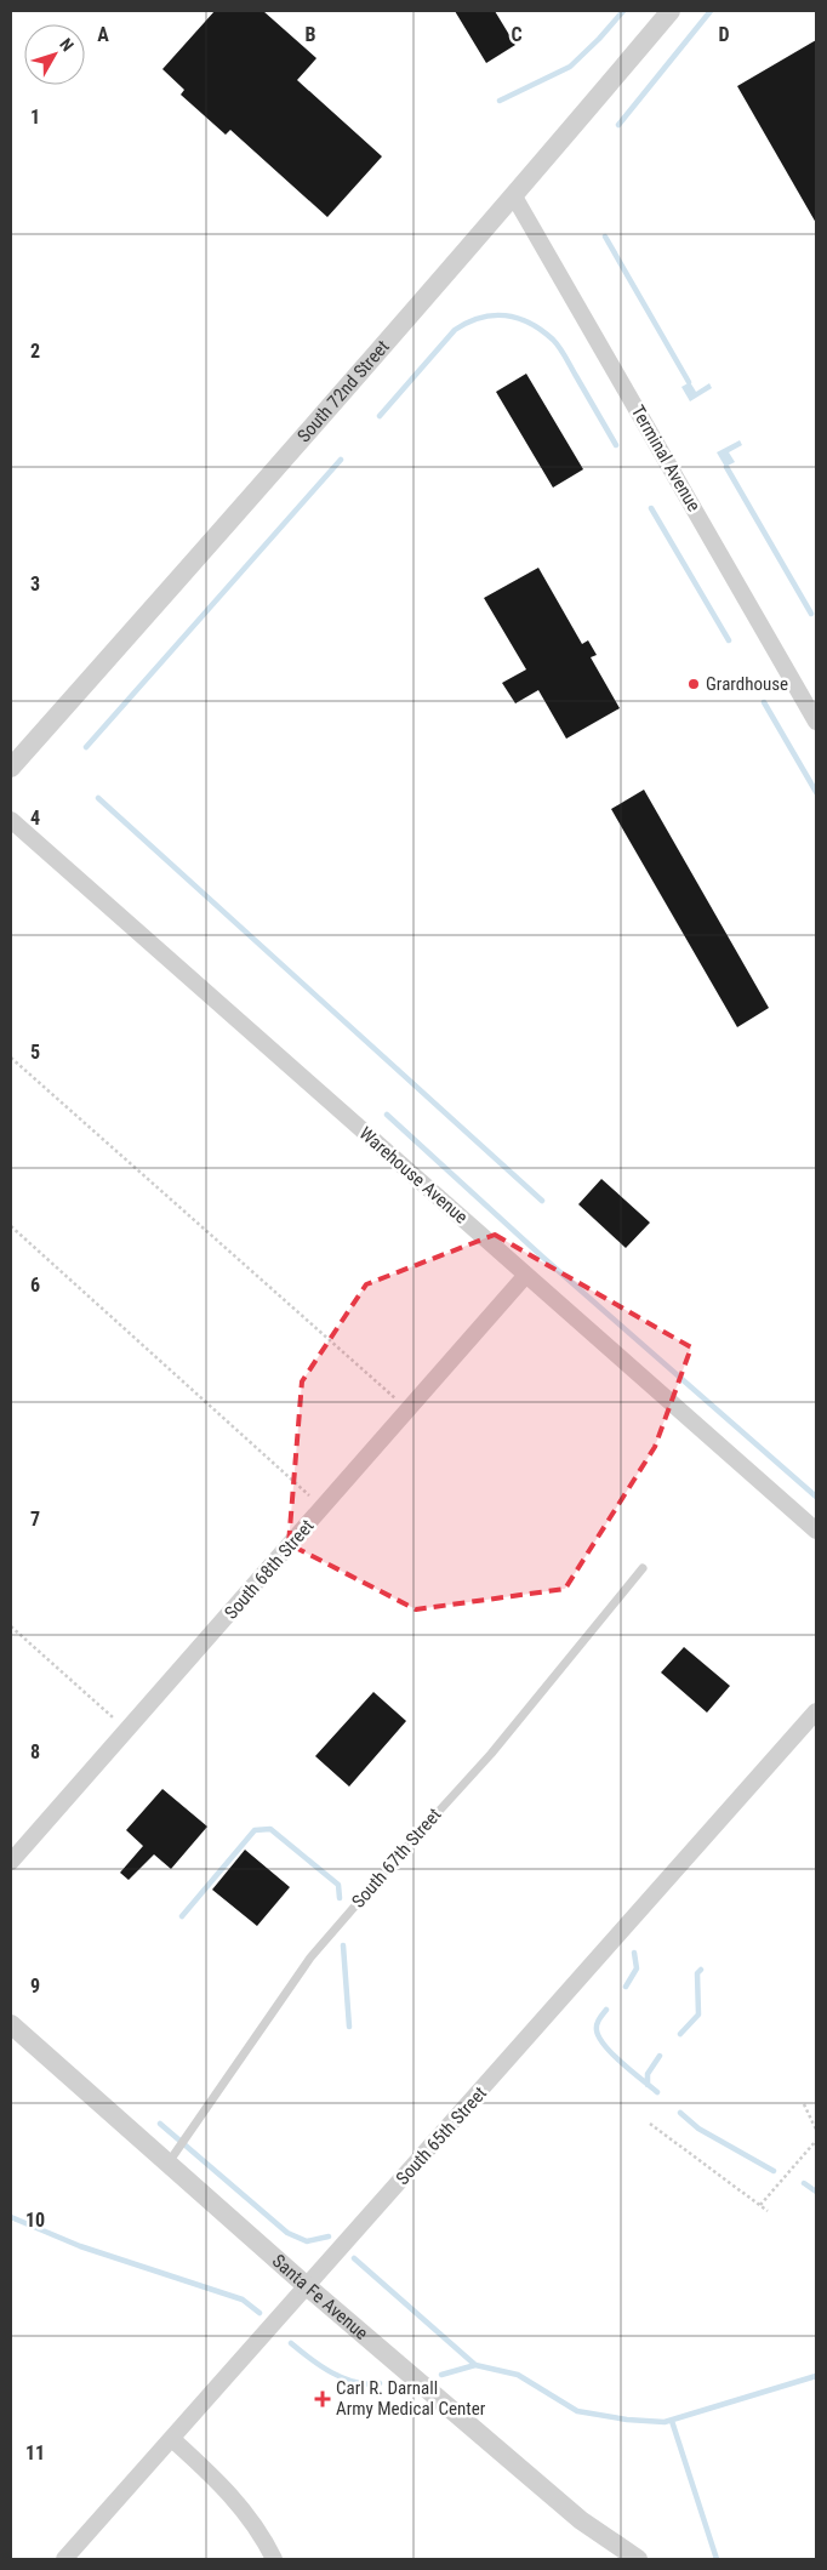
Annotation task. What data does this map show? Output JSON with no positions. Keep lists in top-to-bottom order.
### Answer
{
  "streets": {
    "street": [
      "South 72nd Street",
      "Terminal Avenue",
      "Warehouse Avenue",
      "South 68th Street",
      "South 65th Street",
      "Santa Fe Avenue"
    ],
    "lane": ["South 67th Street"]
  },
  "crossings": [
    ["South 72nd Street", "Terminal Avenue"],
    ["Warehouse Avenue", "South 68th Street"],
    ["South 67th Street", "Santa Fe Avenue"],
    ["South 65th Street", "Santa Fe Avenue"]
  ],
  "places": {
    "other": ["Grardhouse"],
    "health": ["Carl R. Darnall Army Medical Center"]
  },
  "north": "top right",
  "grid": {
    "columns": [
      "A",
      "B",
      "C",
      "D"
    ],
    "rows": [
      "1",
      "2",
      "3",
      "4",
      "5",
      "6",
      "7",
      "8",
      "9",
      "10",
      "11"
    ]
  }
}
